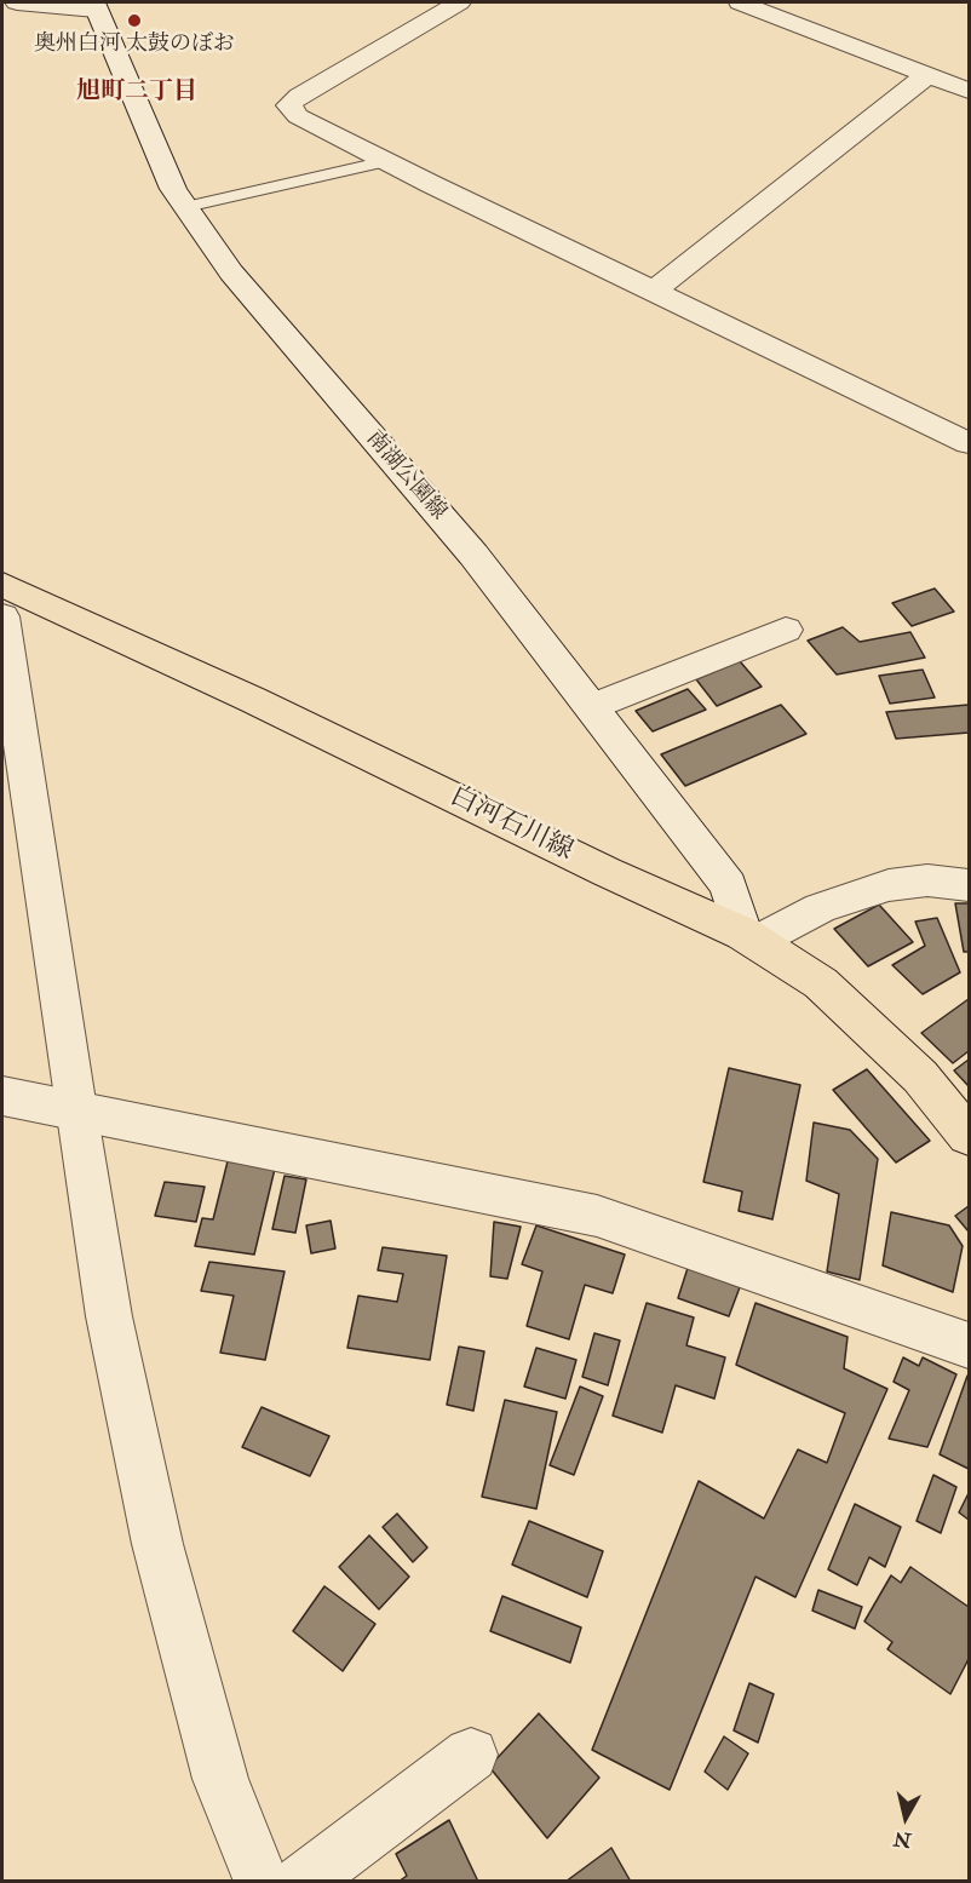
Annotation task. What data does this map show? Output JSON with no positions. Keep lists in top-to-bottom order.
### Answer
{
  "streets": {
    "main road": ["白河石川線"],
    "street": ["南湖公園線"]
  },
  "crossings": [
    ["南湖公園線", "白河石川線"]
  ],
  "districts": ["旭町二丁目"],
  "places": ["奥州白河 太鼓のぼお"],
  "north": "bottom"
}
